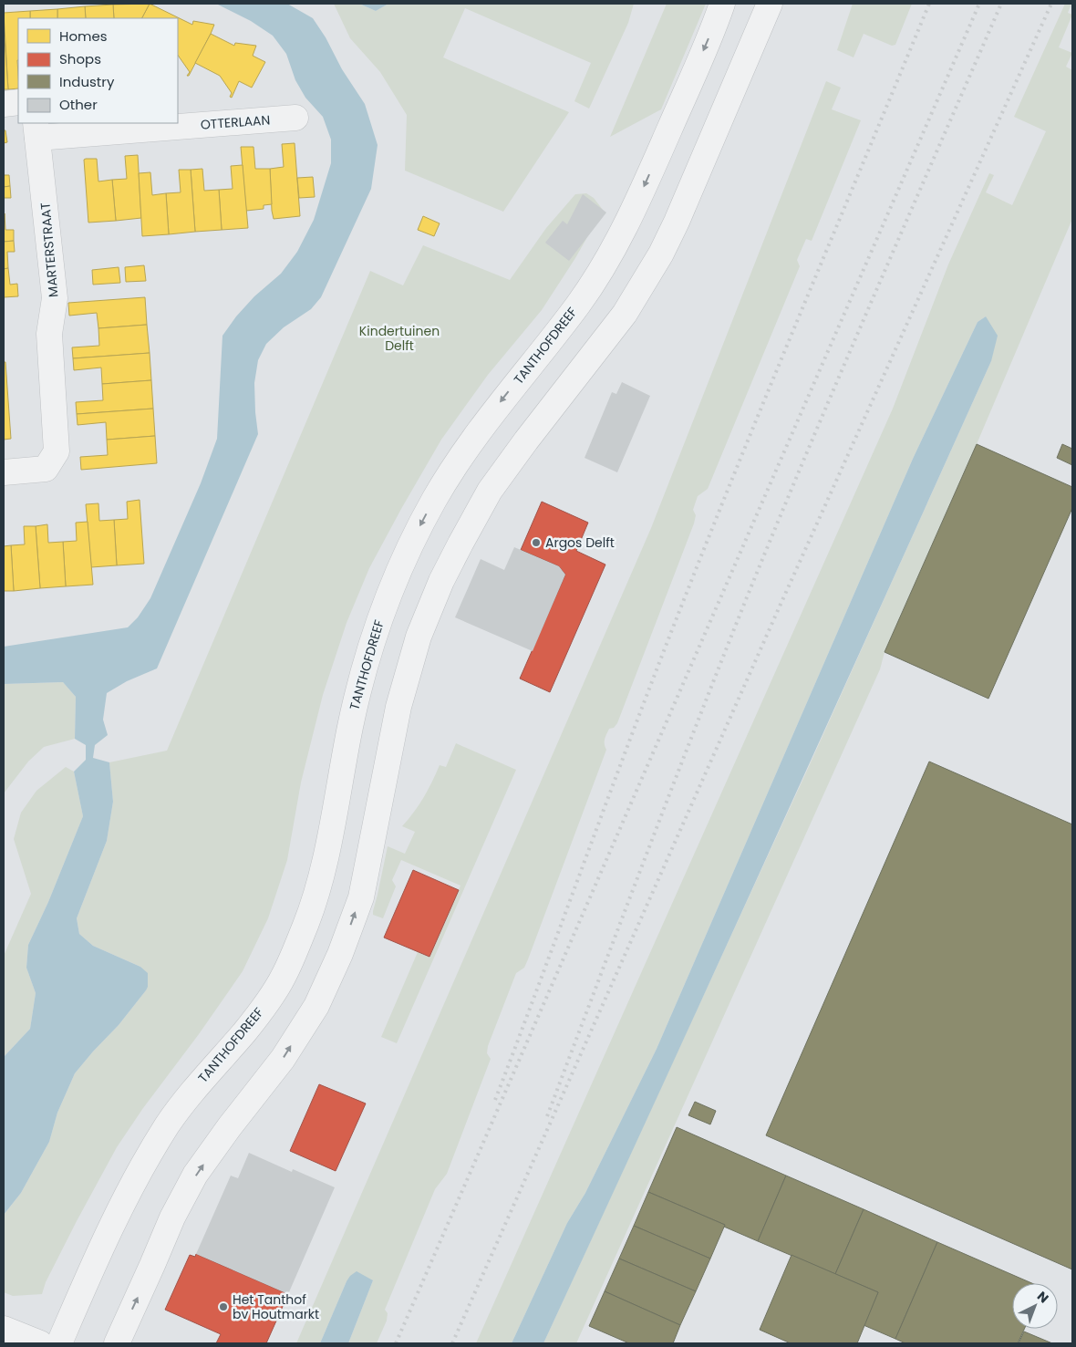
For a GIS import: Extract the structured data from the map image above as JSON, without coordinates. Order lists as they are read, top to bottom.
{
  "streets": {
    "street": ["OTTERLAAN", "MARTERSTRAAT", "TANTHOFDREEF"]
  },
  "crossings": [
    ["OTTERLAAN", "MARTERSTRAAT"]
  ],
  "parks": ["Kindertuinen Delft"],
  "places": ["Argos Delft", "Het Tanthof bv Houtmarkt"],
  "legend": [
    "Homes",
    "Shops",
    "Industry",
    "Other"
  ],
  "north": "top right"
}
